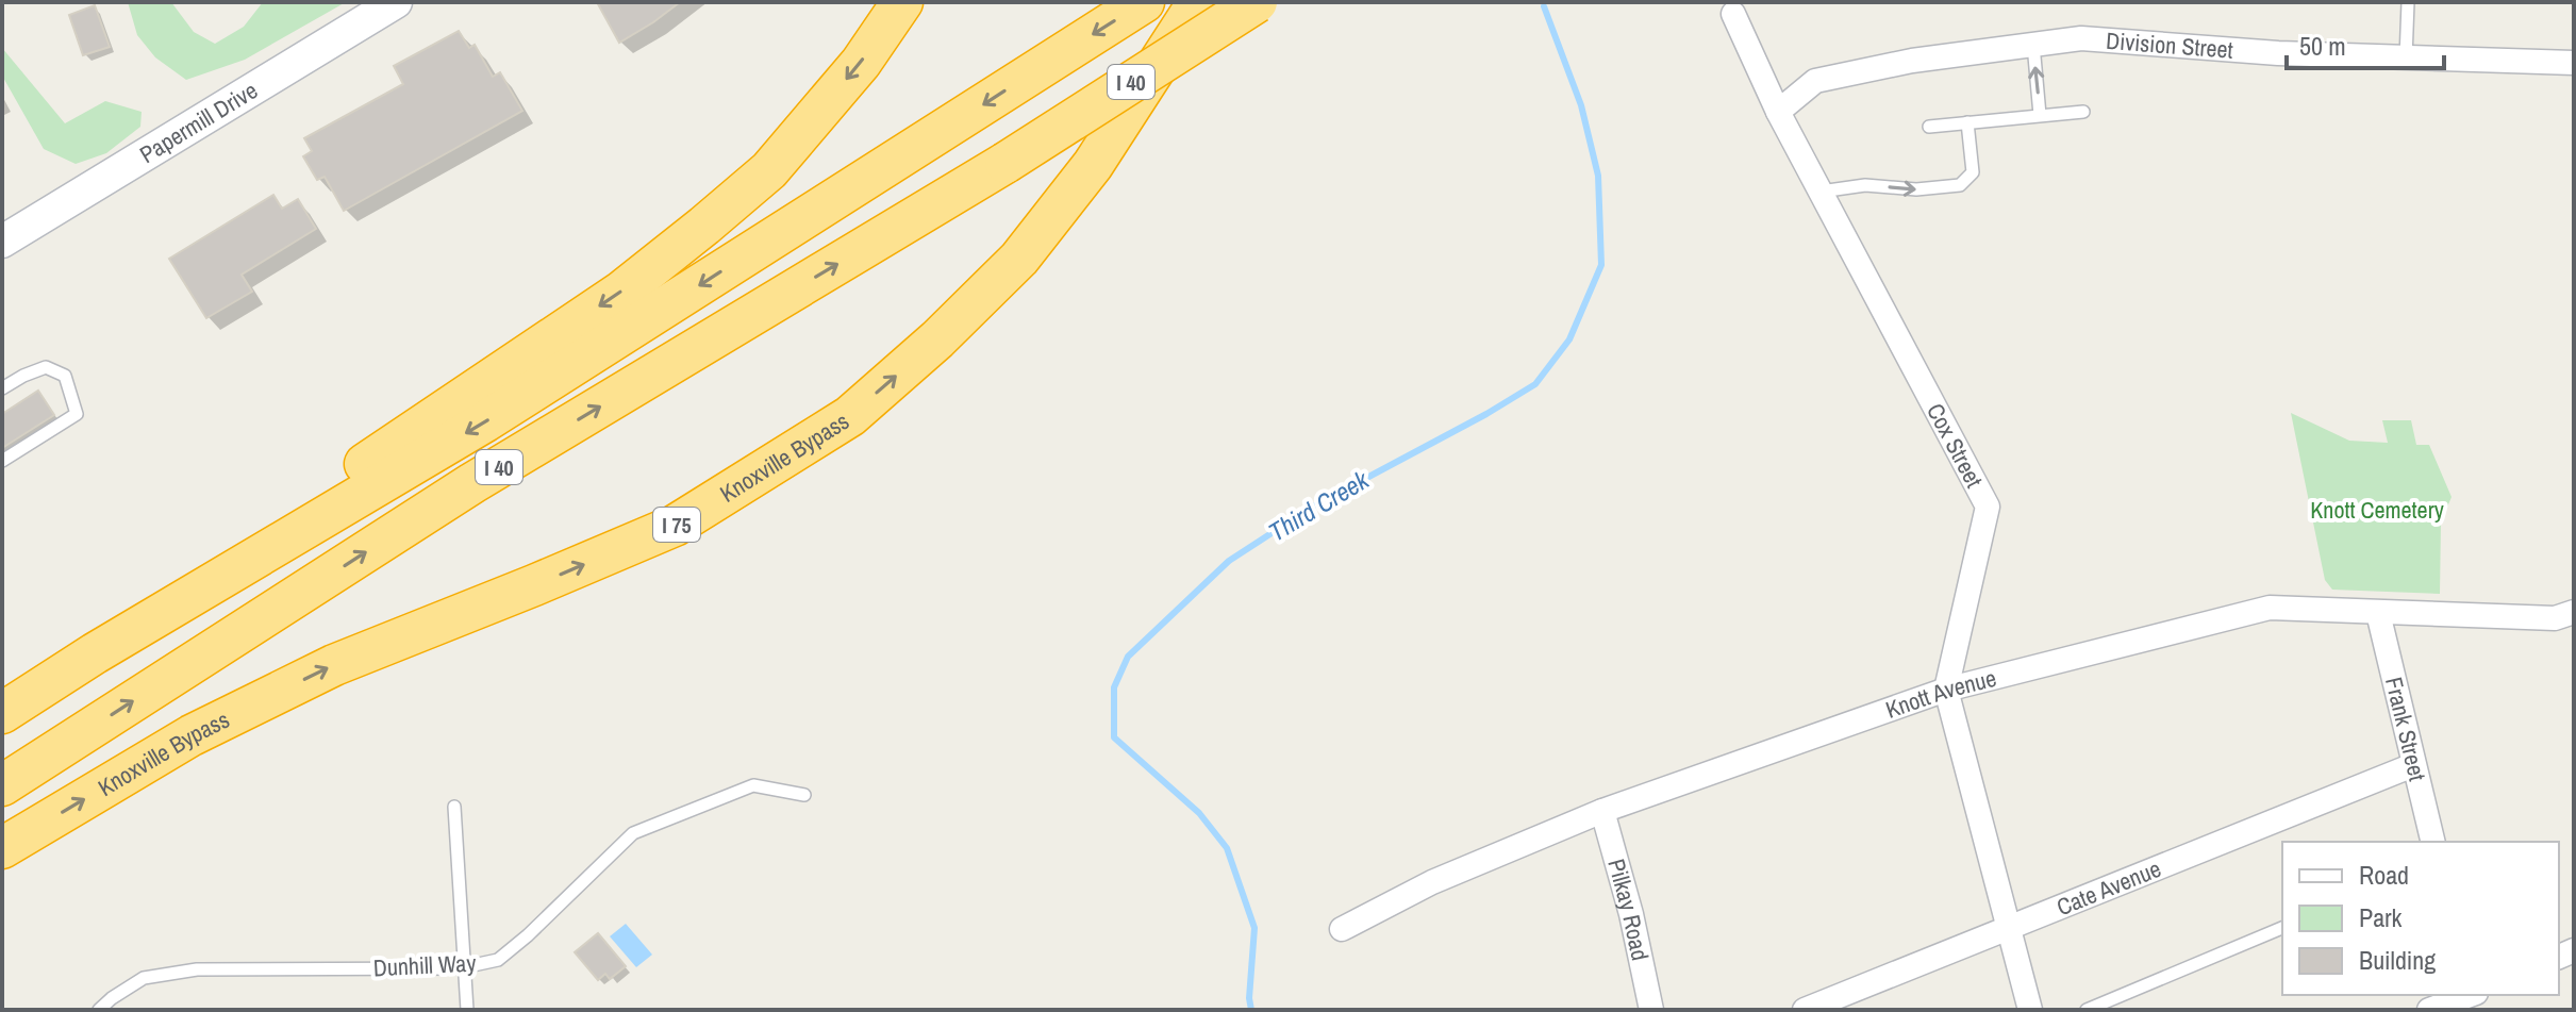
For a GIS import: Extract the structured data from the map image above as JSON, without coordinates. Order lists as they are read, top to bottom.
{
  "streets": {
    "highway": ["I 40", "Knoxville Bypass", "I 75"],
    "main road": ["Papermill Drive"],
    "street": [
      "Division Street",
      "Cox Street",
      "Knott Avenue",
      "Frank Street",
      "Cate Avenue",
      "Pilkay Road"
    ],
    "lane": ["Dunhill Way"]
  },
  "crossings": [
    ["Division Street", "Cox Street"],
    ["Cox Street", "Knott Avenue"],
    ["Cox Street", "Cate Avenue"],
    ["Knott Avenue", "Frank Street"],
    ["Knott Avenue", "Pilkay Road"],
    ["Frank Street", "Cate Avenue"]
  ],
  "water": ["Third Creek"],
  "parks": ["Knott Cemetery"],
  "legend": ["Road", "Park", "Building"],
  "scale_bar": "50 m"
}
